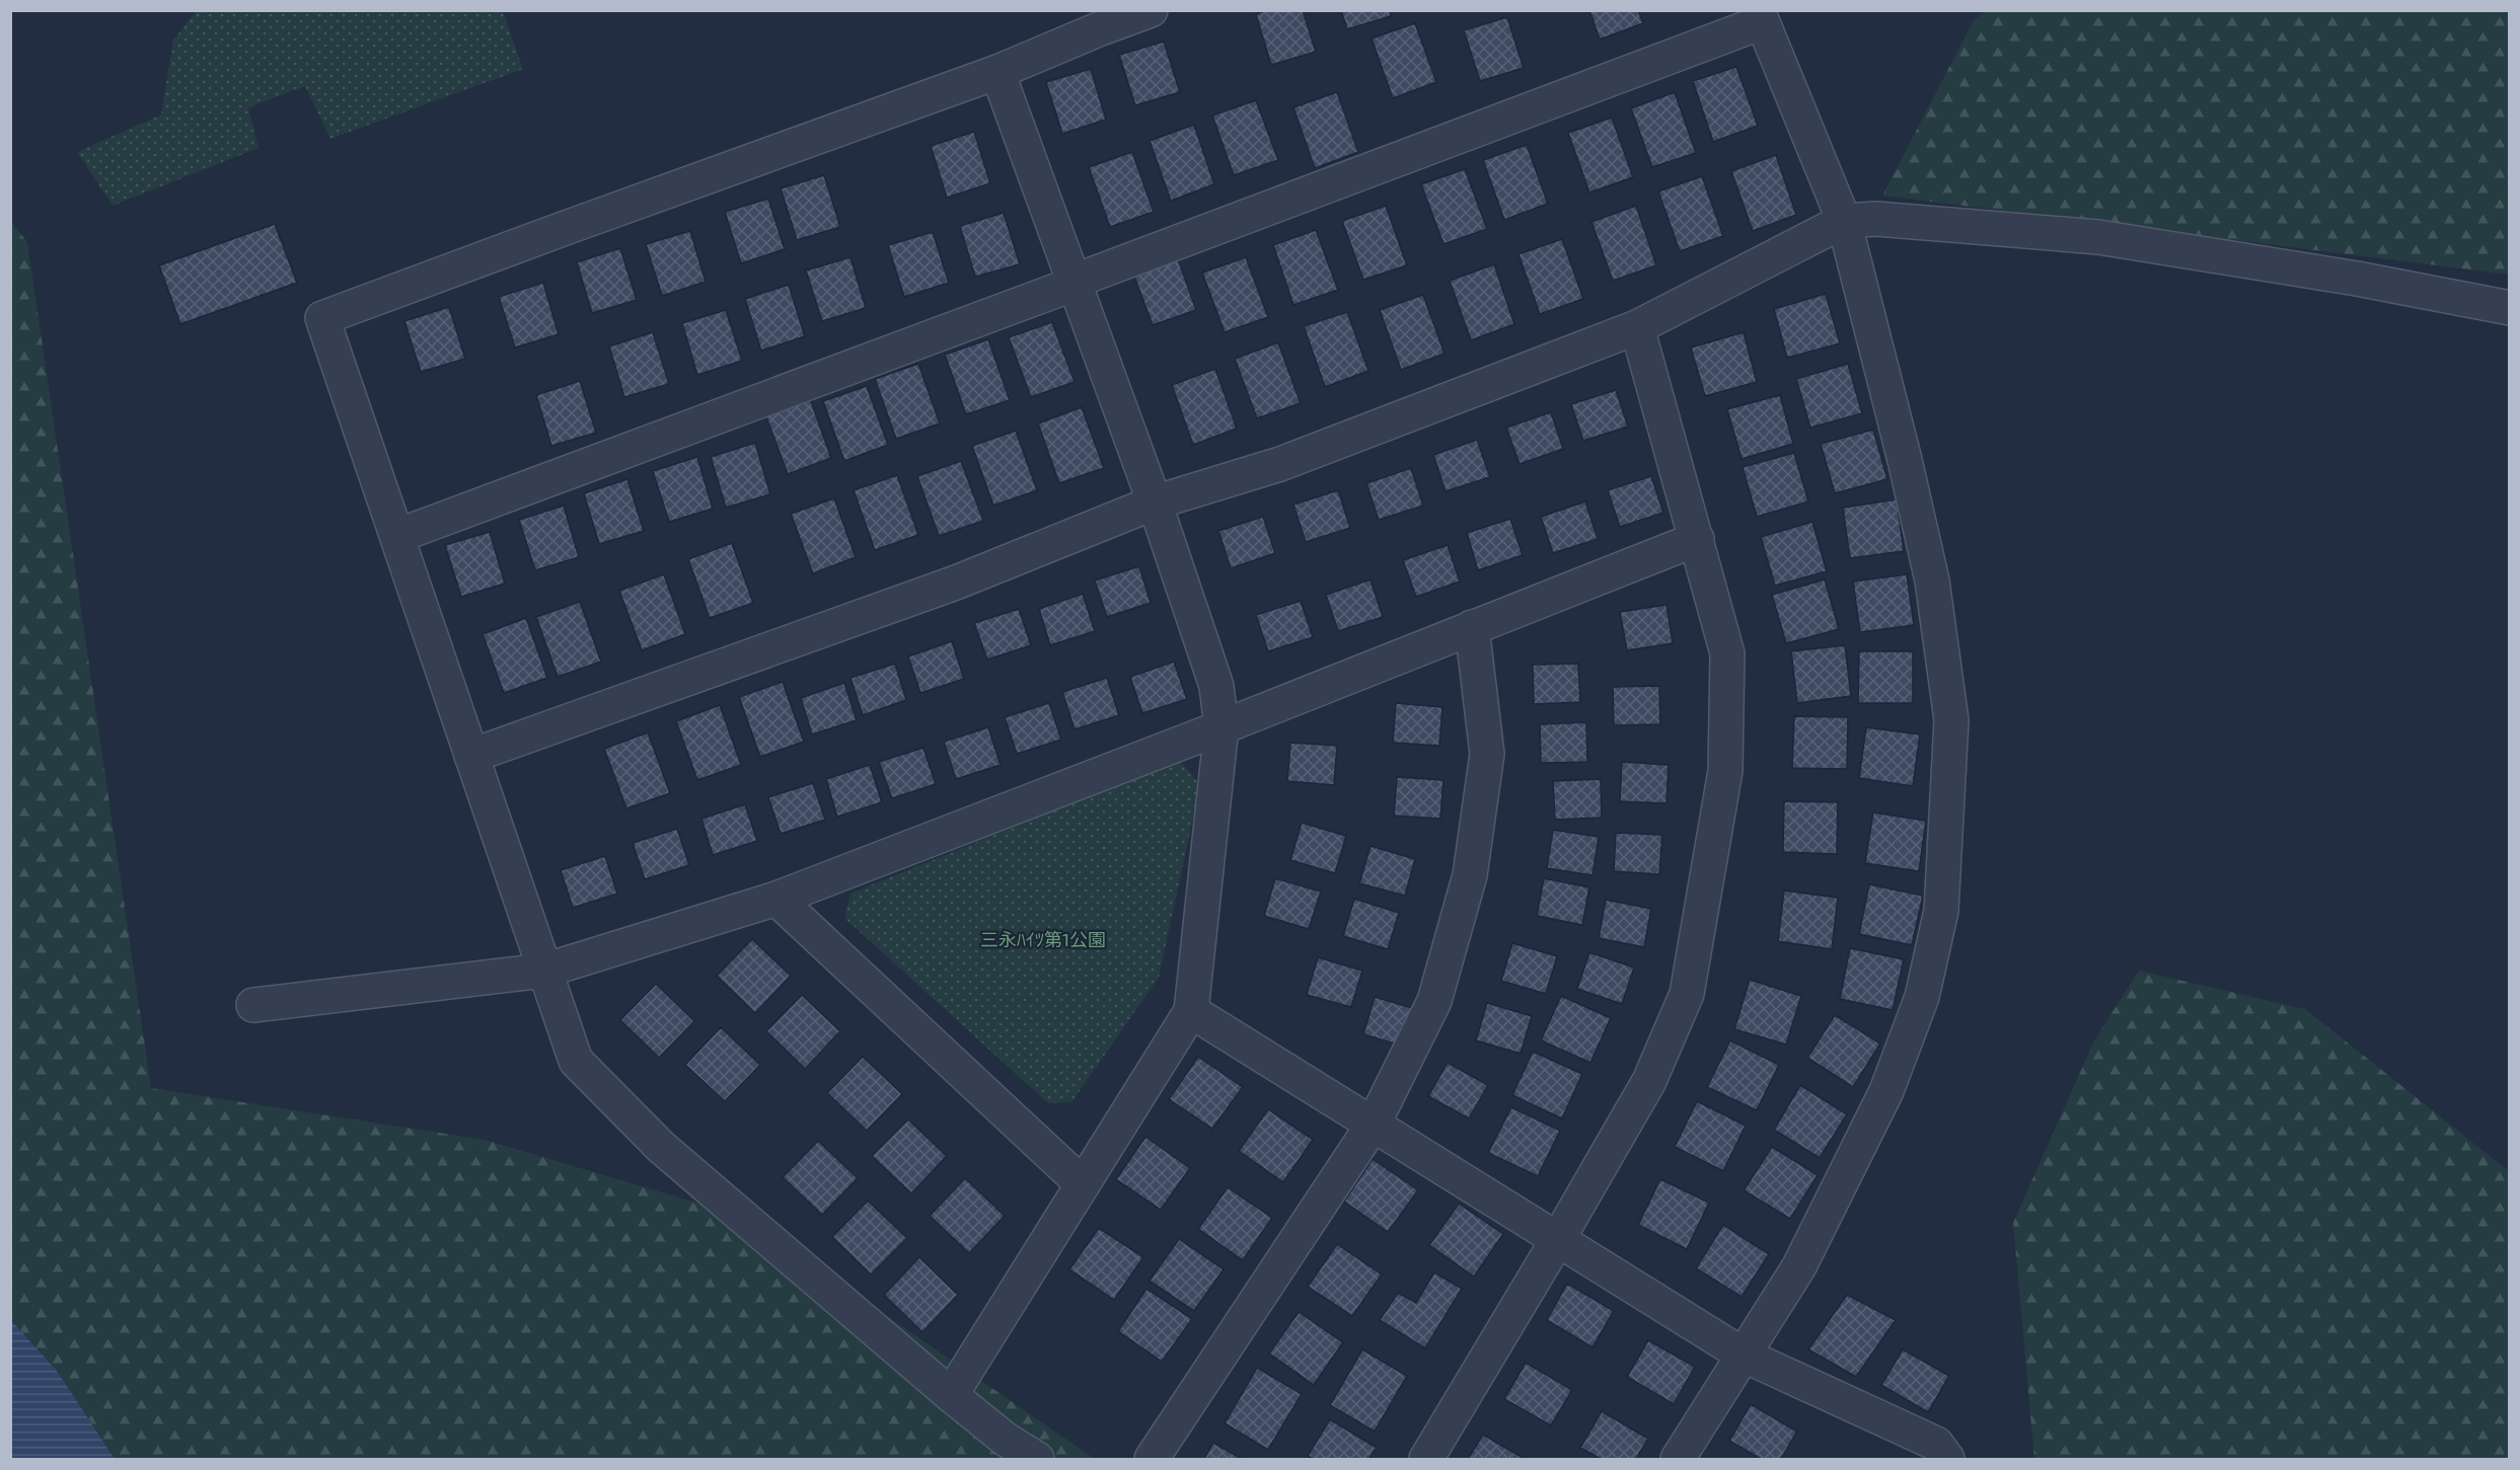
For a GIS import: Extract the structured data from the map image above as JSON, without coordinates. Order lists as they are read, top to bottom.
{
  "parks": ["三永ﾊｲﾂ第1公園"]
}
